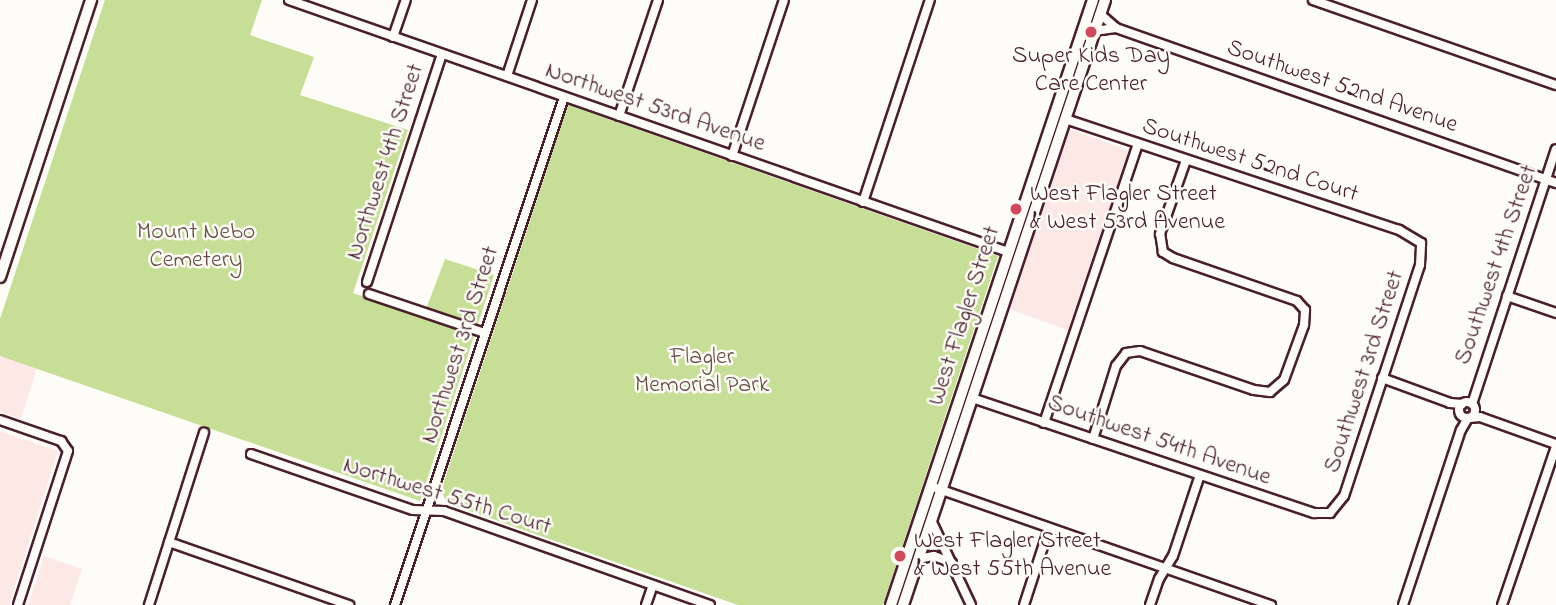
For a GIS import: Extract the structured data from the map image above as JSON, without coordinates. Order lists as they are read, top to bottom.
{
  "streets": {
    "main road": ["West Flagler Street"],
    "street": [
      "Southwest 52nd Avenue",
      "Northwest 53rd Avenue",
      "Southwest 52nd Court",
      "Northwest 4th Street",
      "Southwest 4th Street",
      "Northwest 3rd Street",
      "Southwest 3rd Street",
      "Southwest 54th Avenue",
      "Northwest 55th Court"
    ]
  },
  "crossings": [
    ["Southwest 52nd Avenue", "Southwest 4th Street"],
    ["Southwest 52nd Avenue", "West Flagler Street"],
    ["Northwest 53rd Avenue", "Northwest 4th Street"],
    ["Northwest 53rd Avenue", "West Flagler Street"],
    ["Northwest 53rd Avenue", "Northwest 3rd Street"],
    ["Southwest 52nd Court", "West Flagler Street"],
    ["Southwest 52nd Court", "Southwest 3rd Street"],
    ["West Flagler Street", "Southwest 54th Avenue"],
    ["Northwest 3rd Street", "Northwest 55th Court"],
    ["Southwest 3rd Street", "Southwest 54th Avenue"]
  ],
  "parks": ["Mount Nebo Cemetery", "Flagler Memorial Park"],
  "places": ["Super Kids Day Care Center", "West Flagler Street & West 53rd Avenue", "West Flagler Street & West 55th Avenue"]
}
